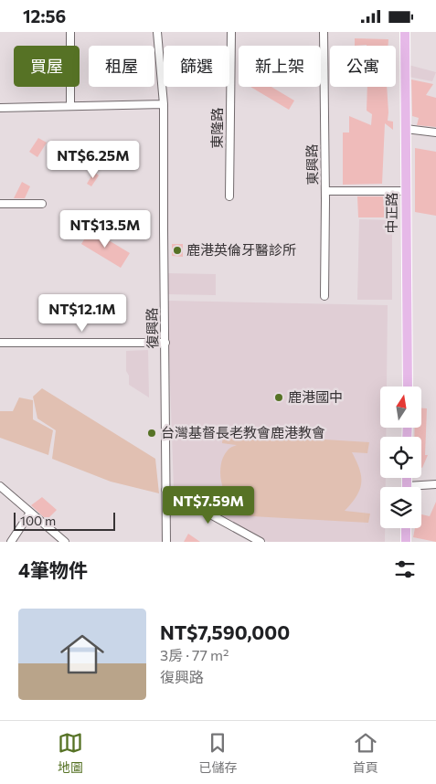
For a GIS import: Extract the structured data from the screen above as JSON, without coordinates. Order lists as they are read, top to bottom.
{
  "streets": {
    "main road": ["中正路"],
    "street": ["東隆路", "東興路", "復興路"]
  },
  "places": ["鹿港英倫牙醫診所", "鹿港國中", "台灣基督長老教會鹿港教會"],
  "scale_bar": "100 m",
  "north": "top",
  "page": {
    "status": "12:56",
    "chip": [
      "買屋",
      "租屋",
      "篩選",
      "新上架",
      "公寓"
    ],
    "price": [
      "NT$6.25M",
      "NT$13.5M",
      "NT$12.1M",
      "NT$7.59M"
    ],
    "scale": "100 m",
    "heading": "4筆物件",
    "list": [
      {
        "name": "NT$7,590,000",
        "note": "3房 · 77 m² · 復興路"
      }
    ],
    "tabs": ["地圖", "已儲存", "首頁"]
  }
}
